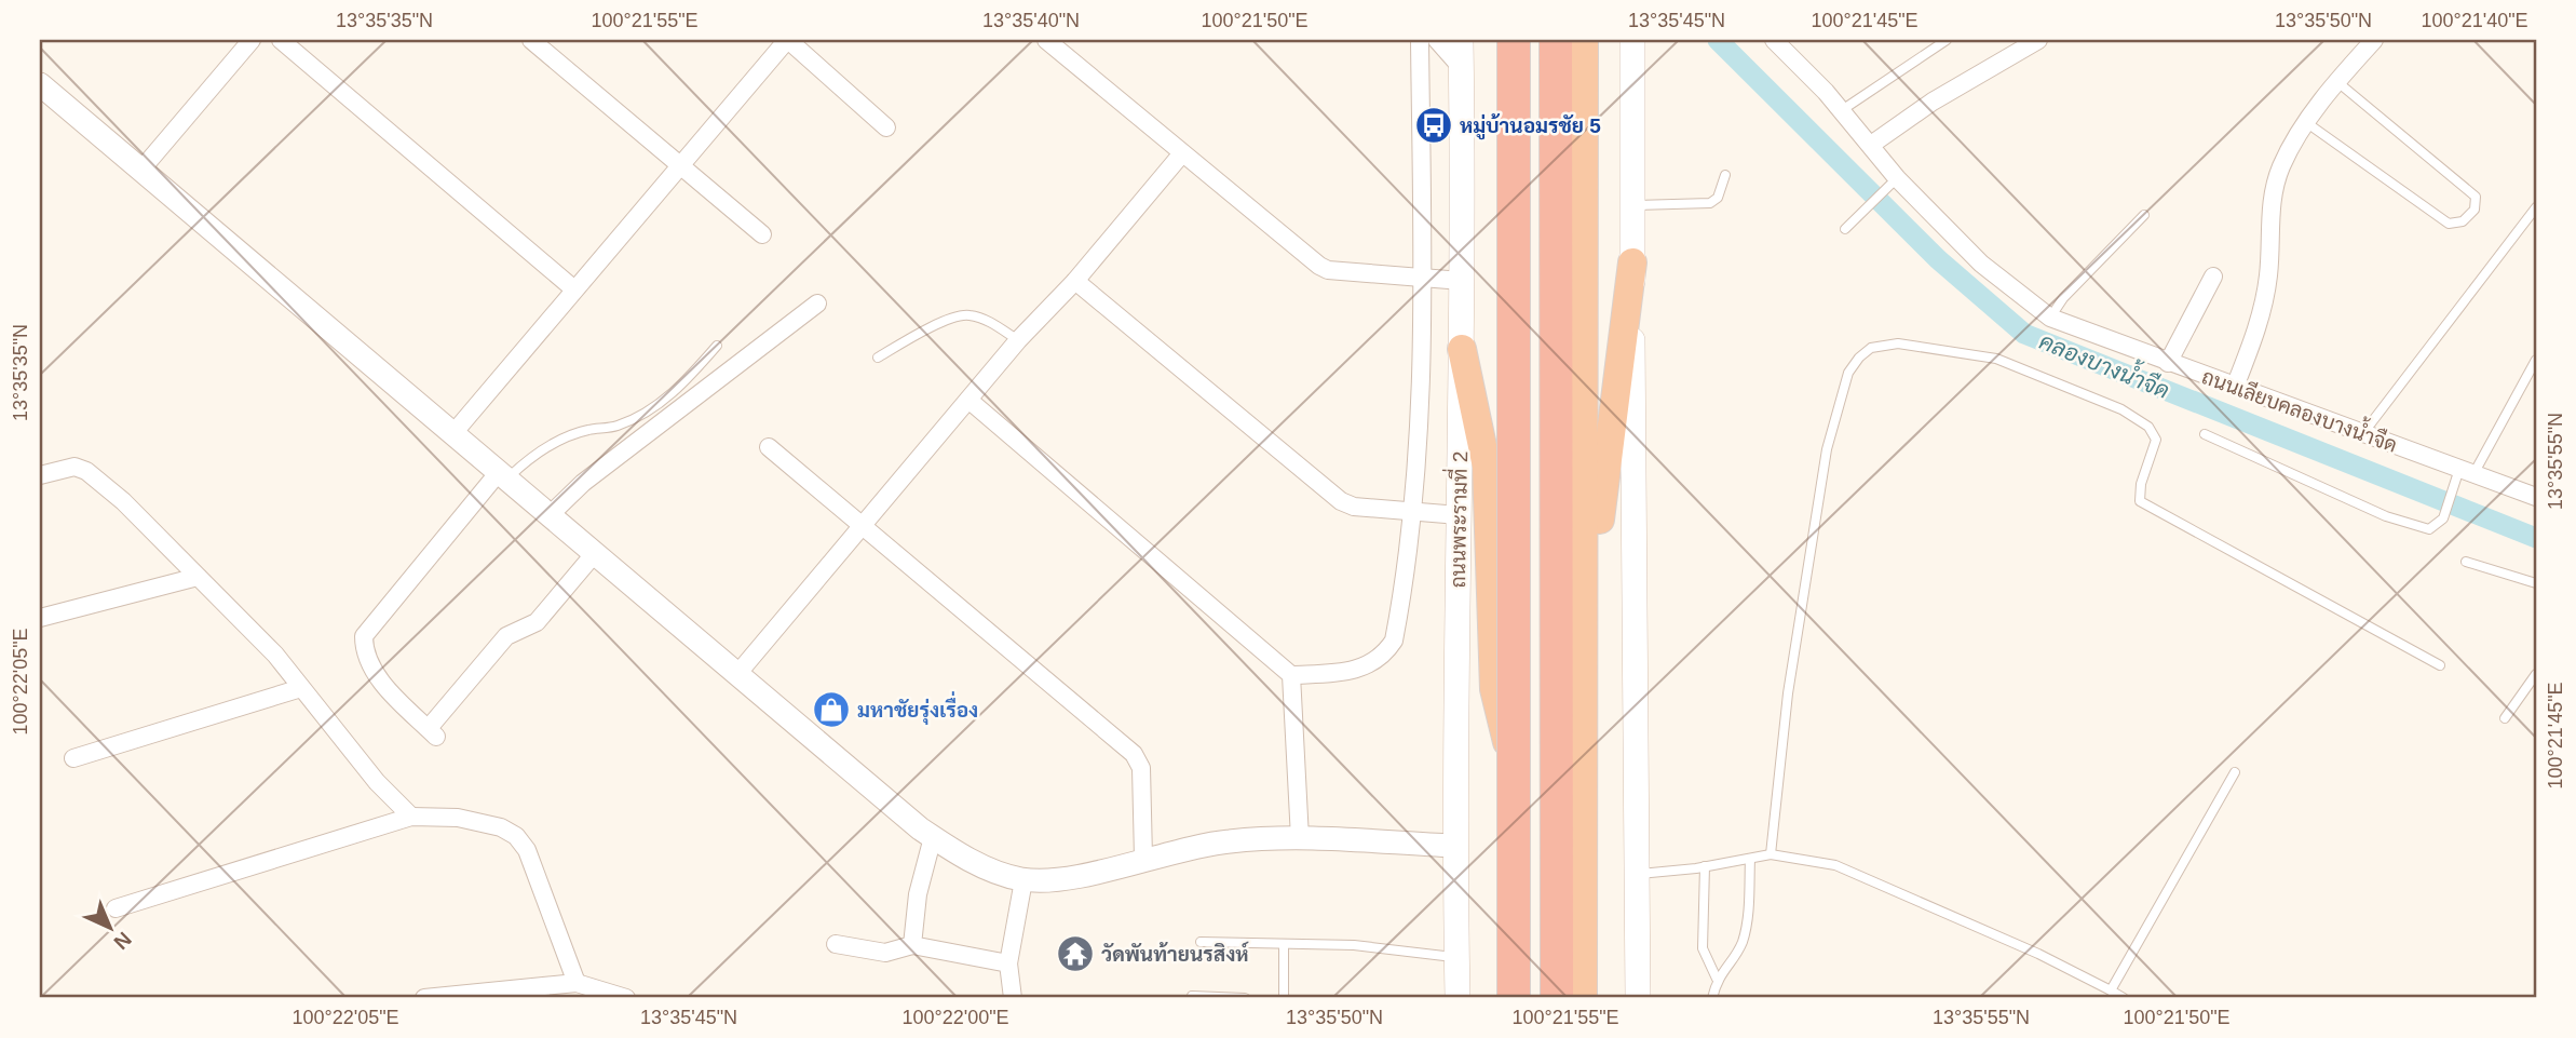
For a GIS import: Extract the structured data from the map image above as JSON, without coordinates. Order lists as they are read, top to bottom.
{
  "streets": {
    "main road": ["ถนนพระรามที่ 2"],
    "street": ["ถนนเลียบคลองบางน้ำจืด"]
  },
  "water": ["คลองบางน้ำจืด"],
  "places": {
    "bus stop": ["หมู่บ้านอมรชัย 5"],
    "shop": ["มหาชัยรุ่งเรื่อง"],
    "temple": ["วัดพันท้ายนรสิงห์"]
  },
  "north": "bottom right",
  "coordinates": [
    "13°35'35\"N",
    "100°21'55\"E",
    "13°35'40\"N",
    "100°21'50\"E",
    "13°35'45\"N",
    "100°21'45\"E",
    "13°35'50\"N",
    "100°21'40\"E",
    "13°35'55\"N",
    "100°22'05\"E",
    "100°22'00\"E"
  ]
}
